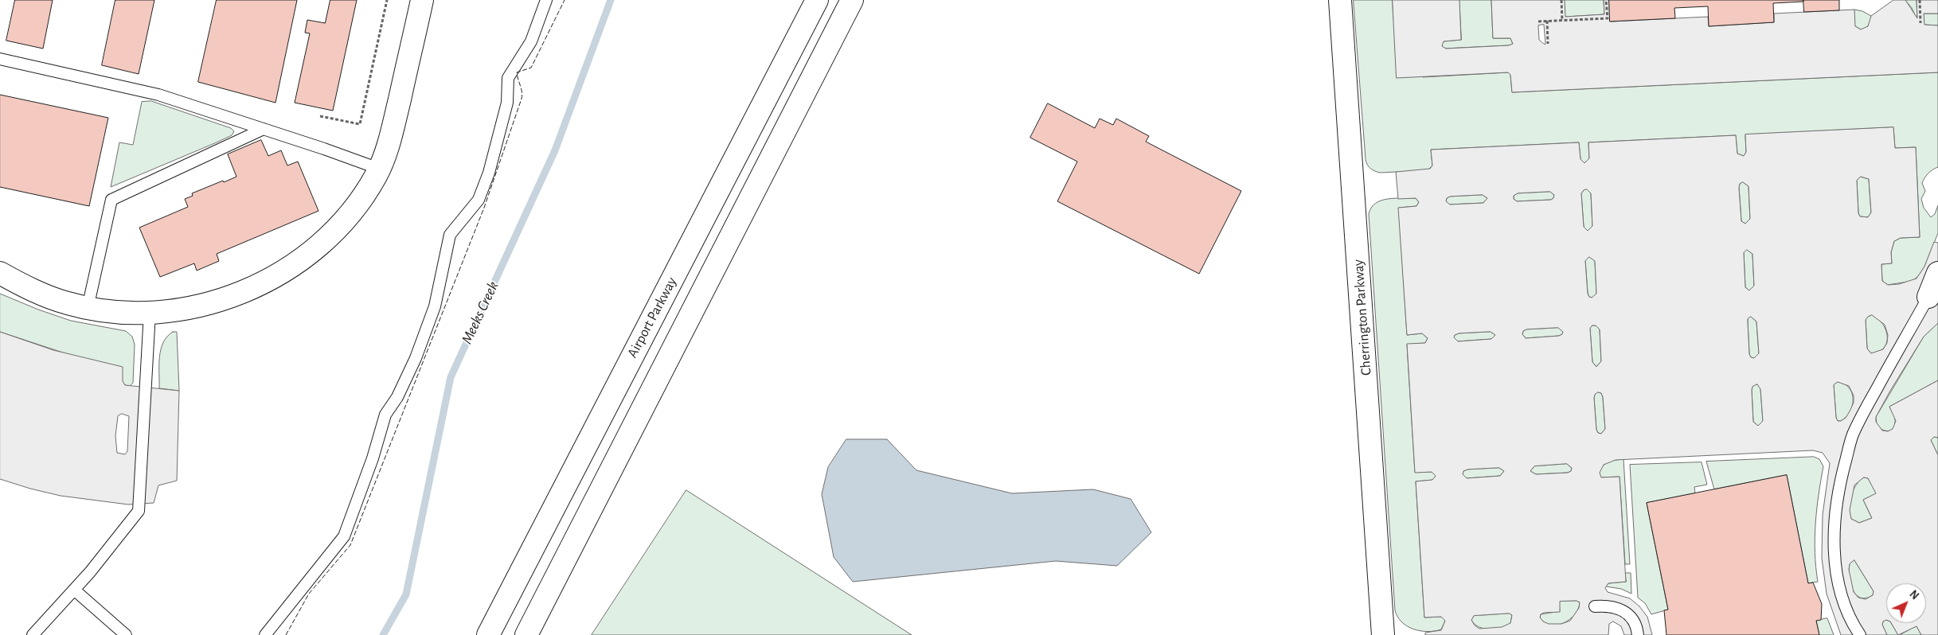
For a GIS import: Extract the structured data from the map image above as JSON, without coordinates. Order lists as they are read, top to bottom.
{
  "streets": {
    "main road": ["Airport Parkway", "Cherrington Parkway"]
  },
  "water": ["Meeks Creek"],
  "north": "top right"
}
